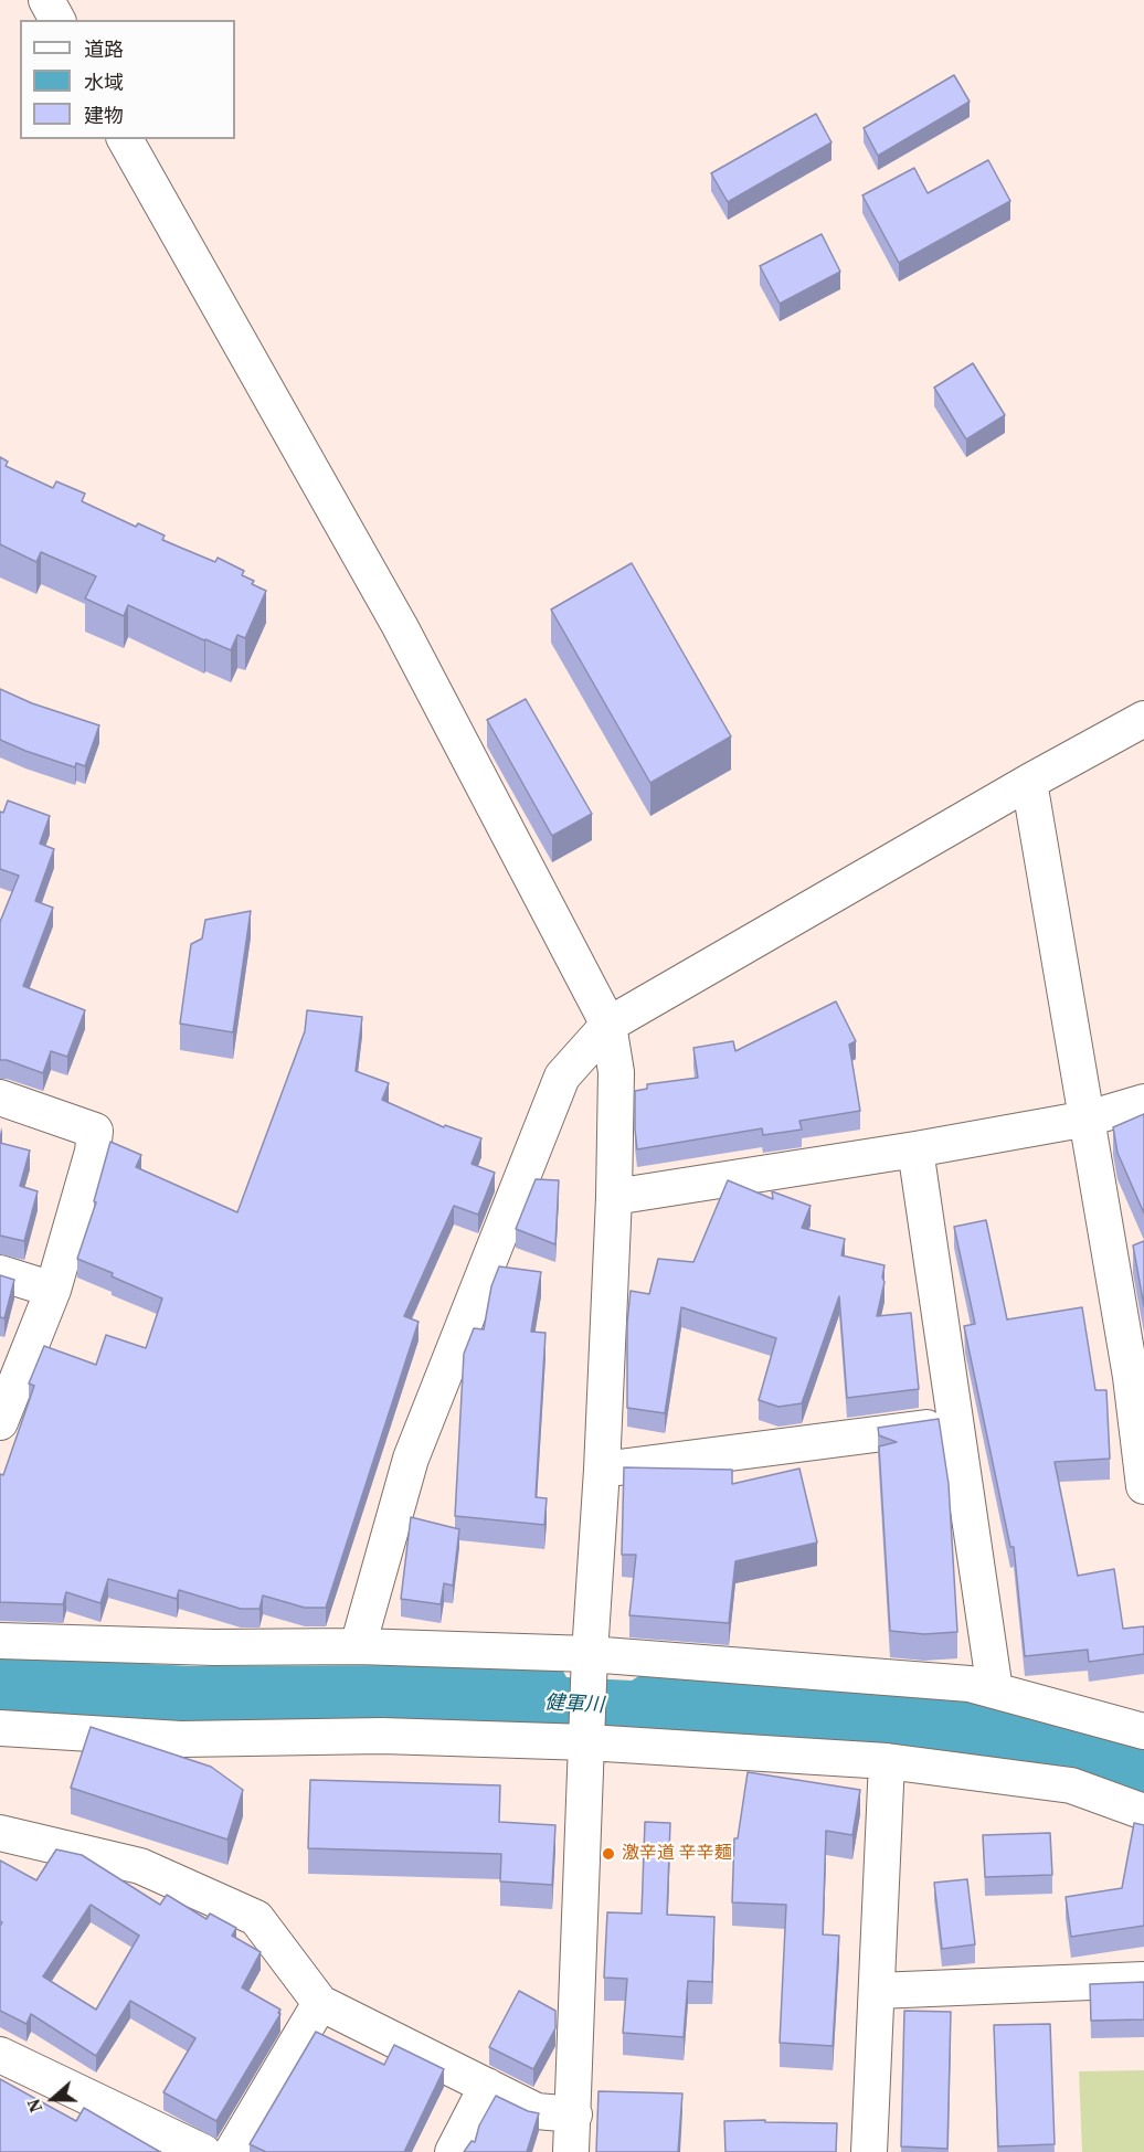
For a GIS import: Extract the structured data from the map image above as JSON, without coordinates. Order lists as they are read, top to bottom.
{
  "water": ["健軍川"],
  "places": ["激辛道 辛辛麺"],
  "legend": ["道路", "水域", "建物"],
  "north": "left"
}
